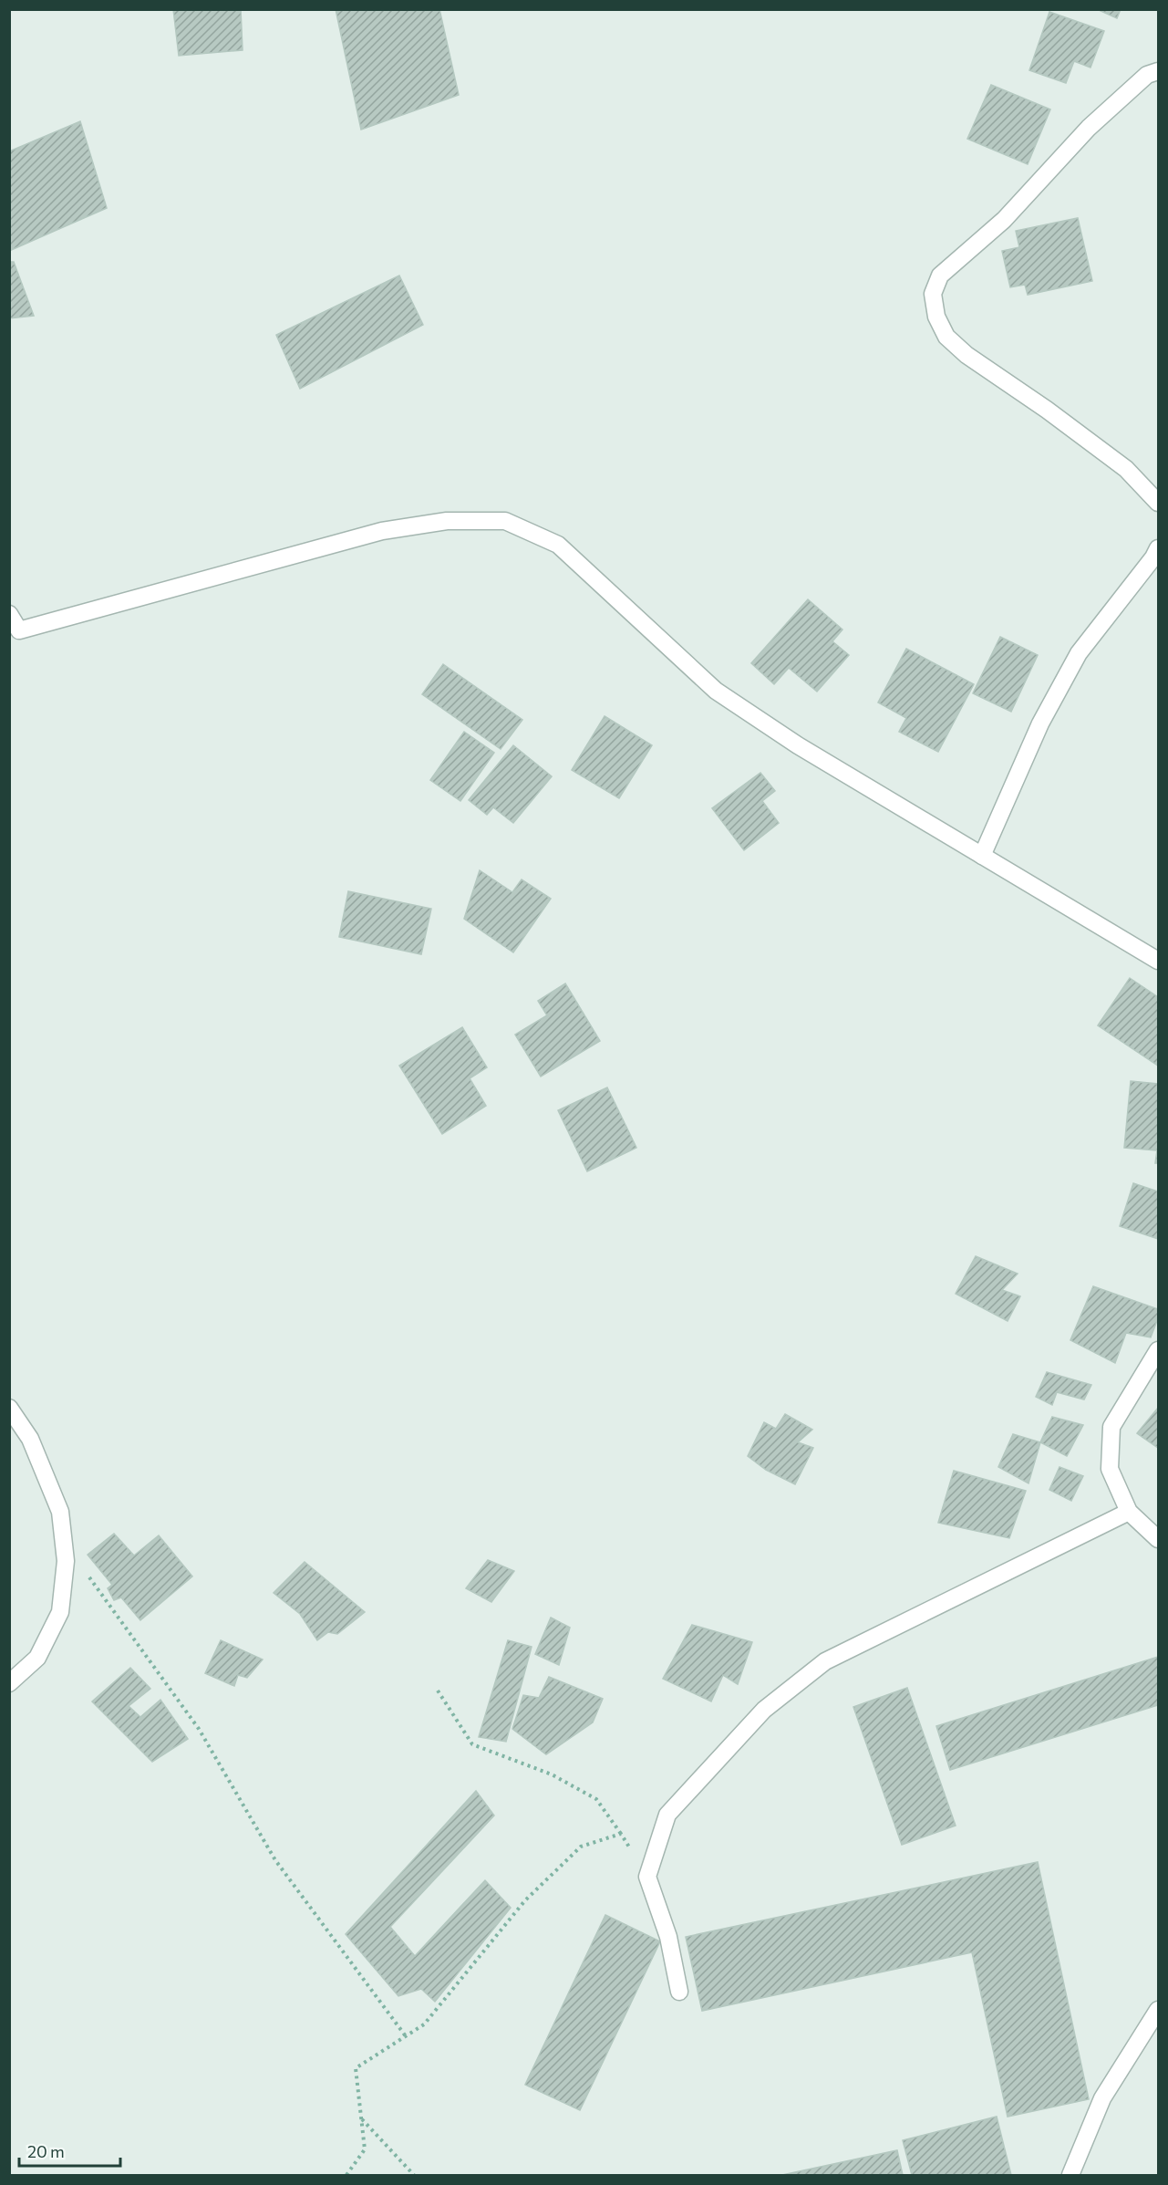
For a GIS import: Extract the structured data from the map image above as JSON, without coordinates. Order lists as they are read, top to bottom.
{
  "scale_bar": "20 m"
}
